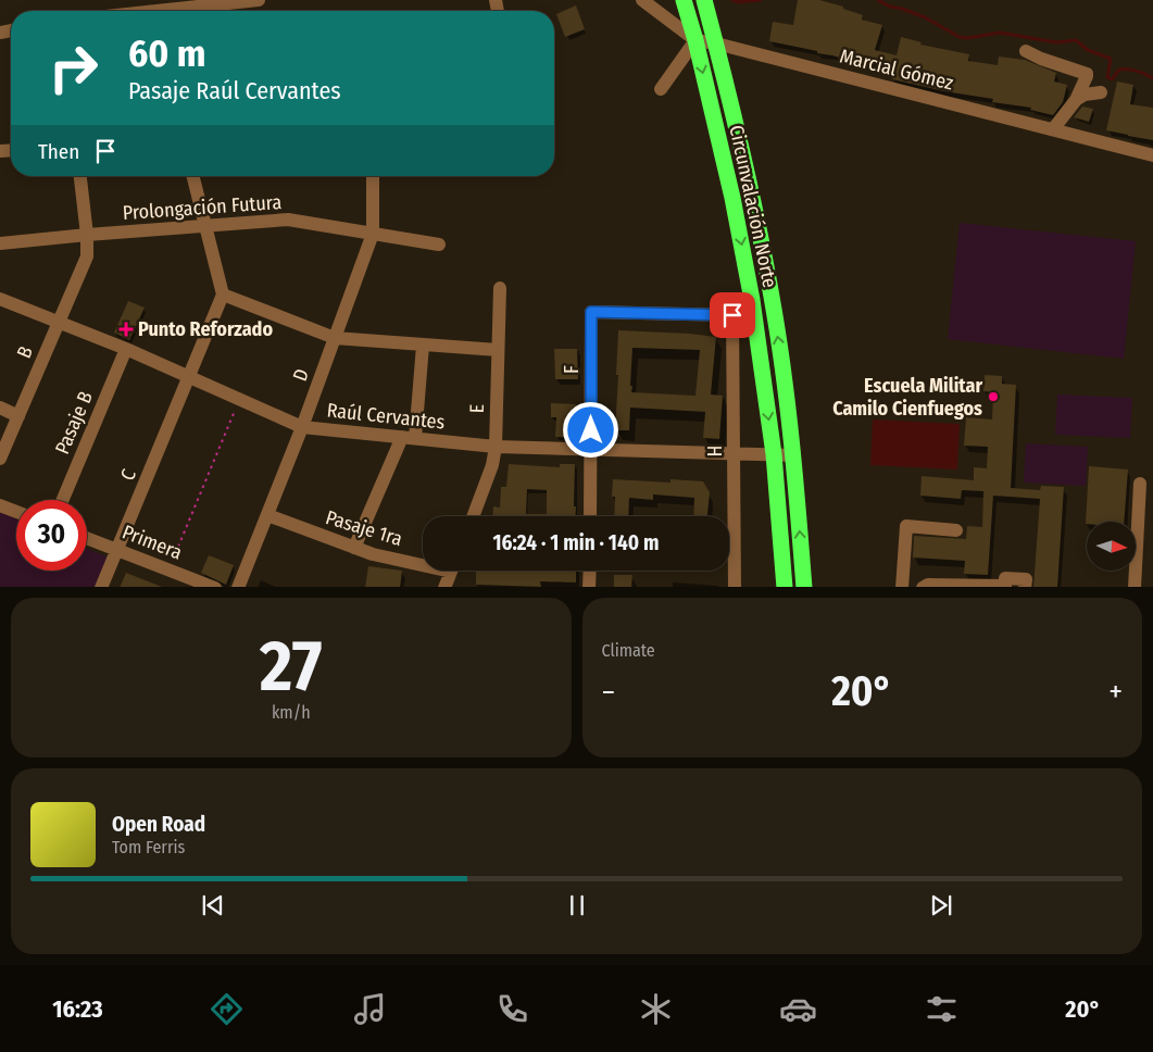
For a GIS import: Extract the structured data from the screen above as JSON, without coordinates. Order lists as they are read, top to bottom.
{
  "streets": {
    "highway": ["Circunvalación Norte"],
    "street": [
      "Marcial Gómez",
      "Prolongación Futura",
      "B",
      "F",
      "D",
      "E",
      "Raúl Cervantes",
      "Pasaje B",
      "H",
      "C",
      "Pasaje 1ra",
      "Primera"
    ]
  },
  "crossings": [
    ["Marcial Gómez", "Circunvalación Norte"],
    ["Circunvalación Norte", "Raúl Cervantes"],
    ["Prolongación Futura", "B"],
    ["Prolongación Futura", "D"],
    ["B", "Raúl Cervantes"],
    ["F", "Raúl Cervantes"],
    ["F", "H"],
    ["D", "Raúl Cervantes"],
    ["D", "Pasaje 1ra"],
    ["E", "Raúl Cervantes"],
    ["Raúl Cervantes", "Pasaje B"],
    ["Raúl Cervantes", "H"],
    ["Raúl Cervantes", "C"],
    ["C", "Primera"]
  ],
  "places": {
    "health": ["Punto Reforzado"],
    "other": ["Escuela Militar Camilo Cienfuegos"]
  },
  "north": "right",
  "page": {
    "turn": ["60 m", "Pasaje Raúl Cervantes"],
    "then": "Then",
    "limit": "30",
    "trip": "16:24 · 1 min · 140 m",
    "tile": [
      ["27", "km/h"],
      "Climate"
    ],
    "heat": ["−", "20°", "+"],
    "song": ["Open Road", "Tom Ferris"],
    "tabs": ["16:23", "20°"]
  }
}
